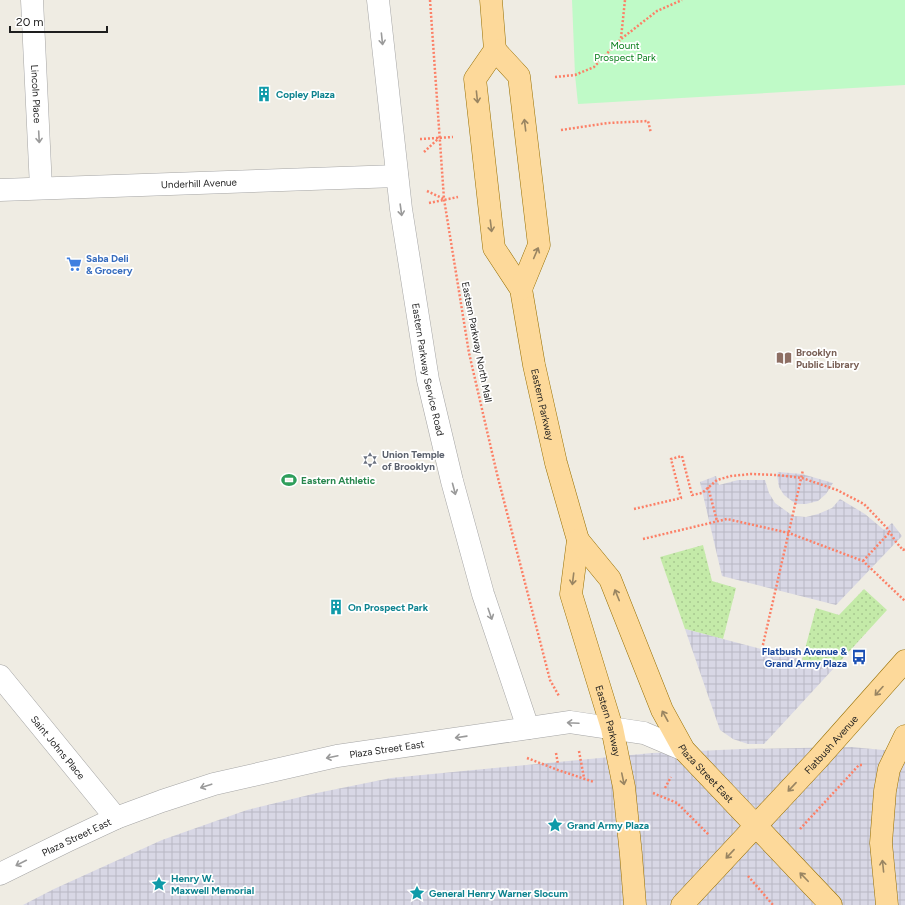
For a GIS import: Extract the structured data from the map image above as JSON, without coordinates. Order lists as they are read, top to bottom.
{
  "streets": {
    "main road": ["Eastern Parkway", "Flatbush Avenue", "Plaza Street East"],
    "street": [
      "Lincoln Place",
      "Underhill Avenue",
      "Eastern Parkway Service Road",
      "Saint Johns Place"
    ],
    "path": ["Eastern Parkway North Mall"]
  },
  "crossings": [
    ["Lincoln Place", "Underhill Avenue"],
    ["Underhill Avenue", "Eastern Parkway Service Road"],
    ["Eastern Parkway Service Road", "Plaza Street East"],
    ["Eastern Parkway", "Plaza Street East"],
    ["Flatbush Avenue", "Plaza Street East"],
    ["Saint Johns Place", "Plaza Street East"]
  ],
  "one_way": [
    "Lincoln Place",
    "Eastern Parkway Service Road",
    "Flatbush Avenue",
    "Plaza Street East"
  ],
  "parks": ["Mount Prospect Park"],
  "places": {
    "building": ["Copley Plaza", "On Prospect Park"],
    "supermarket": ["Saba Deli & Grocery"],
    "library": ["Brooklyn Public Library"],
    "synagogue": ["Union Temple of Brooklyn"],
    "sports": ["Eastern Athletic"],
    "bus stop": ["Flatbush Avenue & Grand Army Plaza"],
    "place": ["Grand Army Plaza", "Henry W. Maxwell Memorial", "General Henry Warner Slocum"]
  },
  "scale_bar": "20 m"
}
